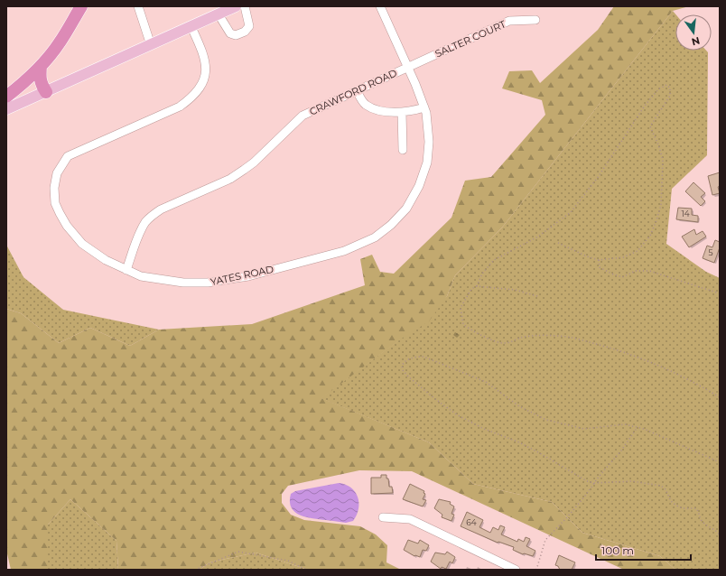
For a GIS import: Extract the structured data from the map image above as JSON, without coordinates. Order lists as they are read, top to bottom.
{
  "streets": {
    "street": ["SALTER COURT", "CRAWFORD ROAD", "YATES ROAD"]
  },
  "crossings": [
    ["SALTER COURT", "CRAWFORD ROAD"],
    ["SALTER COURT", "YATES ROAD"],
    ["CRAWFORD ROAD", "YATES ROAD"]
  ],
  "house_numbers": ["14", "5", "64"],
  "scale_bar": "100 m",
  "north": "bottom"
}
